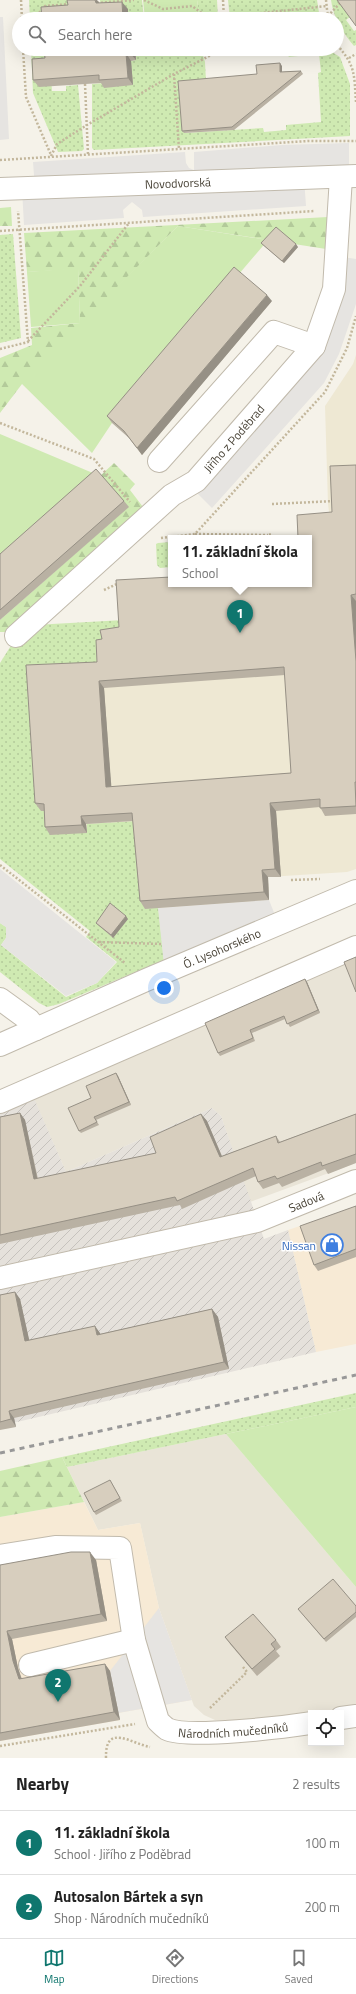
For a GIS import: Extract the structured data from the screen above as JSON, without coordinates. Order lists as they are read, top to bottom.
{
  "streets": {
    "street": [
      "Novodvorská",
      "Jiřího z Poděbrad",
      "Ó. Lysohorského",
      "Sadová",
      "Národních mučedníků"
    ]
  },
  "crossings": [
    ["Novodvorská", "Jiřího z Poděbrad"]
  ],
  "places": {
    "shop": ["Nissan"]
  },
  "page": {
    "search": "Search here",
    "popup": ["11. základní škola", "School"],
    "pins": ["1", "2"],
    "heading": ["Nearby", "2 results"],
    "list": [
      {
        "mark": "1",
        "name": "11. základní škola",
        "note": "School · Jiřího z Poděbrad",
        "value": "100 m"
      },
      {
        "mark": "2",
        "name": "Autosalon Bártek a syn",
        "note": "Shop · Národních mučedníků",
        "value": "200 m"
      }
    ],
    "nav": ["Map", "Directions", "Saved"]
  }
}
